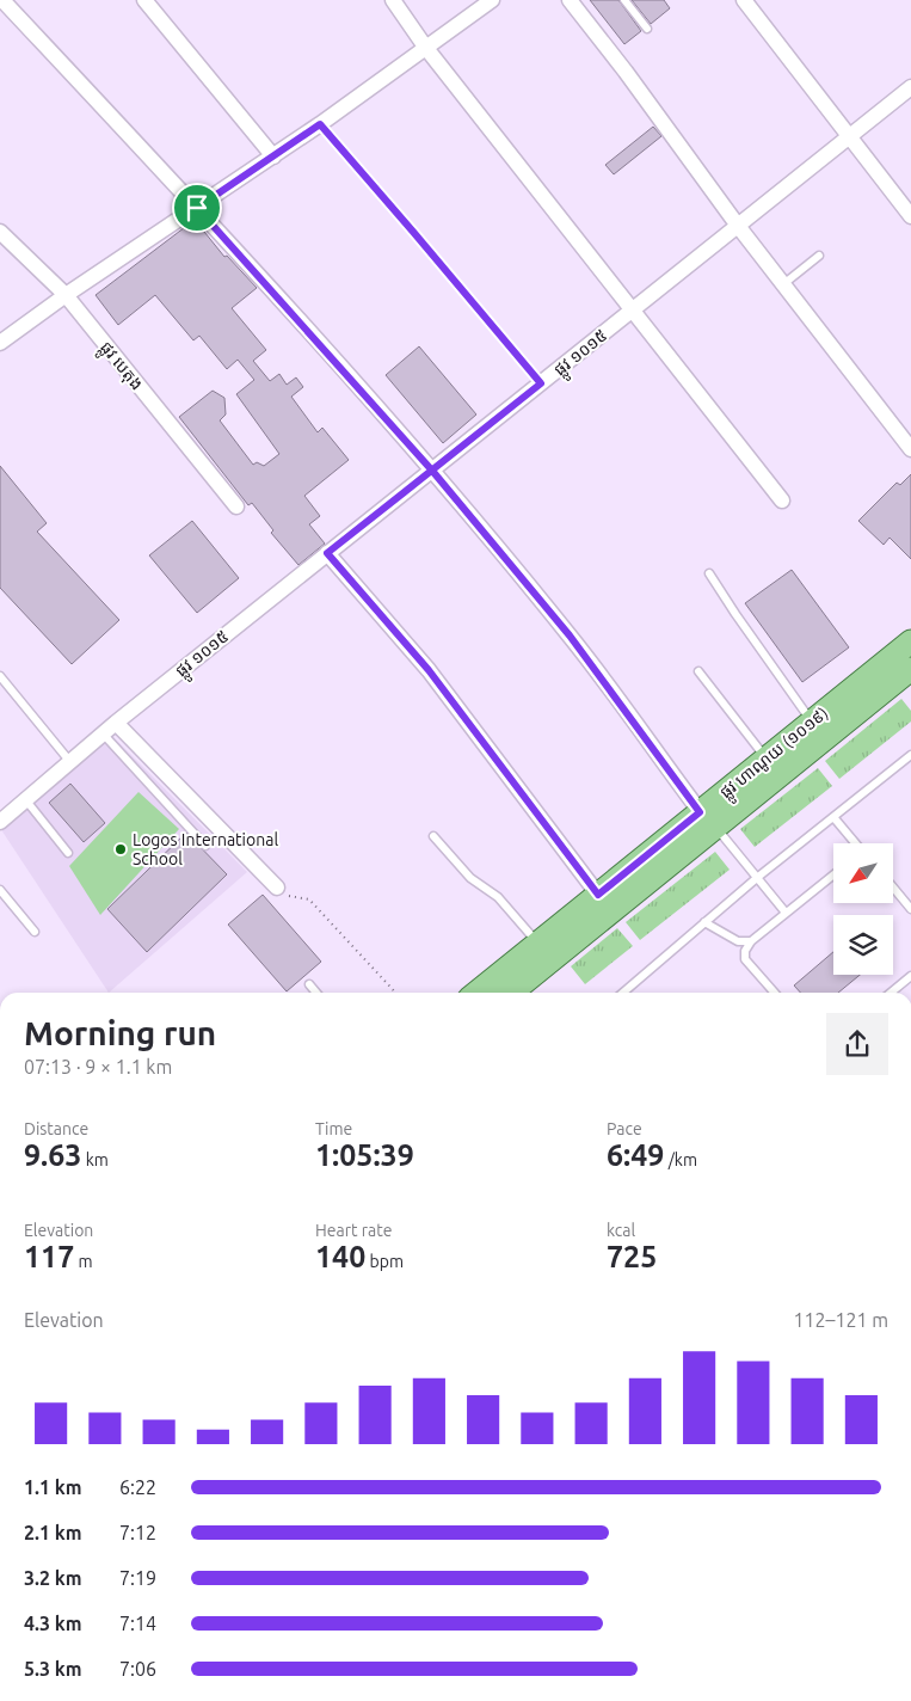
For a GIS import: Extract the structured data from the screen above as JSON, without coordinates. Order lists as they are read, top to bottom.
{
  "streets": {
    "main road": ["ផ្លូវ ហាណូយ (១០១៩)"],
    "street": ["ផ្លូវ ១០១៥", "ផ្លូវ បេតុង"]
  },
  "places": ["Logos International School"],
  "north": "bottom left",
  "page": {
    "heading": ["Morning run", "07:13 · 9 × 1.1 km"],
    "stats": [
      ["Distance", "9.63 km"],
      ["Time", "1:05:39"],
      ["Pace", "6:49 /km"],
      ["Elevation", "117 m"],
      ["Heart rate", "140 bpm"],
      ["kcal", "725"]
    ],
    "chart": ["Elevation", "112–121 m"],
    "list": [
      {
        "name": "1.1 km",
        "note": "6:22"
      },
      {
        "name": "2.1 km",
        "note": "7:12"
      },
      {
        "name": "3.2 km",
        "note": "7:19"
      },
      {
        "name": "4.3 km",
        "note": "7:14"
      },
      {
        "name": "5.3 km",
        "note": "7:06"
      }
    ]
  }
}
